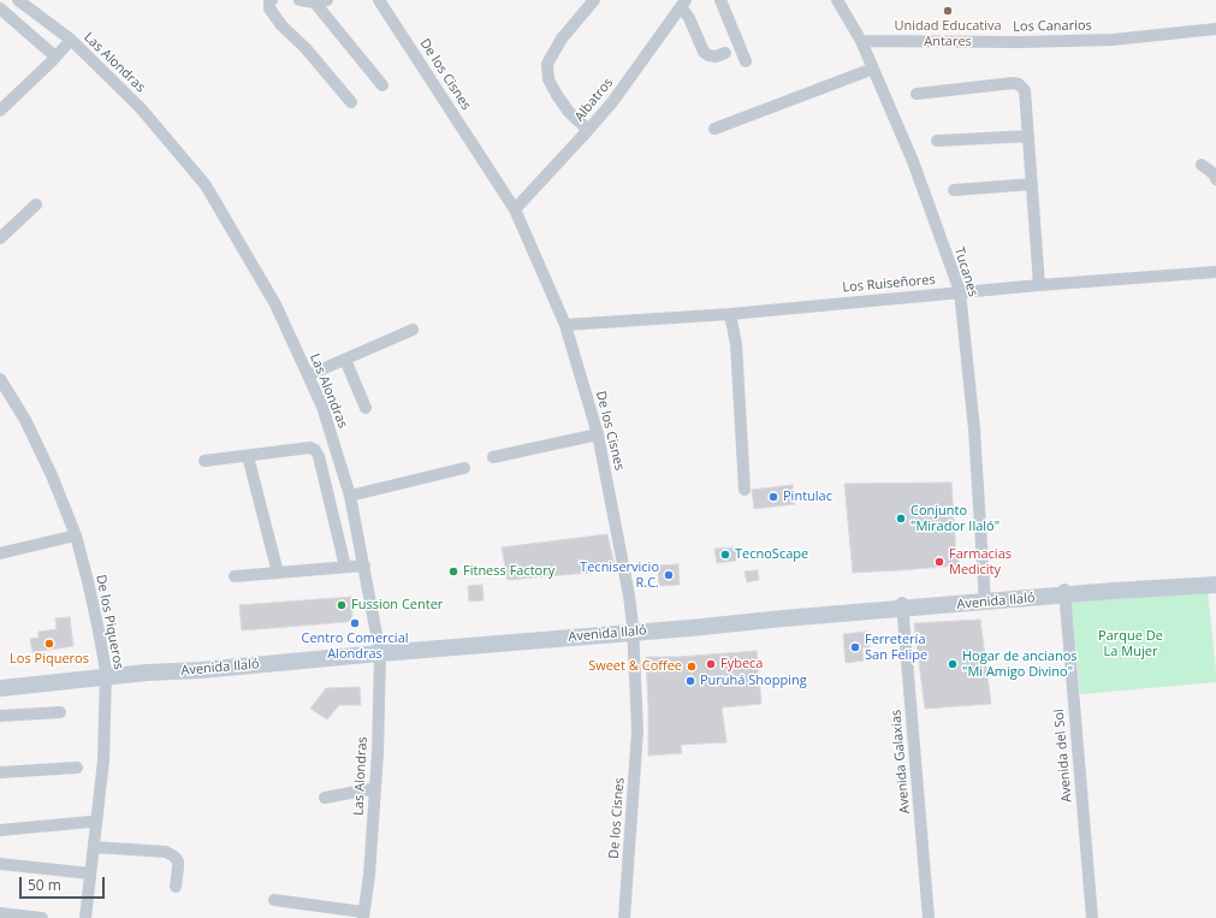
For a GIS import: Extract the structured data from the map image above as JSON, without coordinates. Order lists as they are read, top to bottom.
{
  "streets": {
    "main road": ["Avenida Ilaló"],
    "street": [
      "Los Canarios",
      "Las Alondras",
      "De los Cisnes",
      "Albatros",
      "Tucanes",
      "Los Ruiseñores",
      "De los Piqueros",
      "Avenida del Sol",
      "Avenida Galaxias"
    ]
  },
  "crossings": [
    ["Los Canarios", "Tucanes"],
    ["Las Alondras", "Avenida Ilaló"],
    ["De los Cisnes", "Albatros"],
    ["De los Cisnes", "Los Ruiseñores"],
    ["De los Cisnes", "Avenida Ilaló"],
    ["Tucanes", "Los Ruiseñores"],
    ["Tucanes", "Avenida Ilaló"],
    ["Avenida Ilaló", "De los Piqueros"],
    ["Avenida Ilaló", "Avenida del Sol"],
    ["Avenida Ilaló", "Avenida Galaxias"]
  ],
  "parks": ["Parque De La Mujer"],
  "places": [
    "Unidad Educativa Antares",
    "Pintulac",
    "Conjunto \"Mirador Ilaló\"",
    "TecnoScape",
    "Farmacias Medicity",
    "Fitness Factory",
    "Tecniservicio R.C.",
    "Fussion Center",
    "Centro Comercial Alondras",
    "Los Piqueros",
    "Ferretería San Felipe",
    "Fybeca",
    "Hogar de ancianos \"Mi Amigo Divino\"",
    "Sweet & Coffee",
    "Puruhá Shopping"
  ],
  "scale_bar": "50 m"
}
